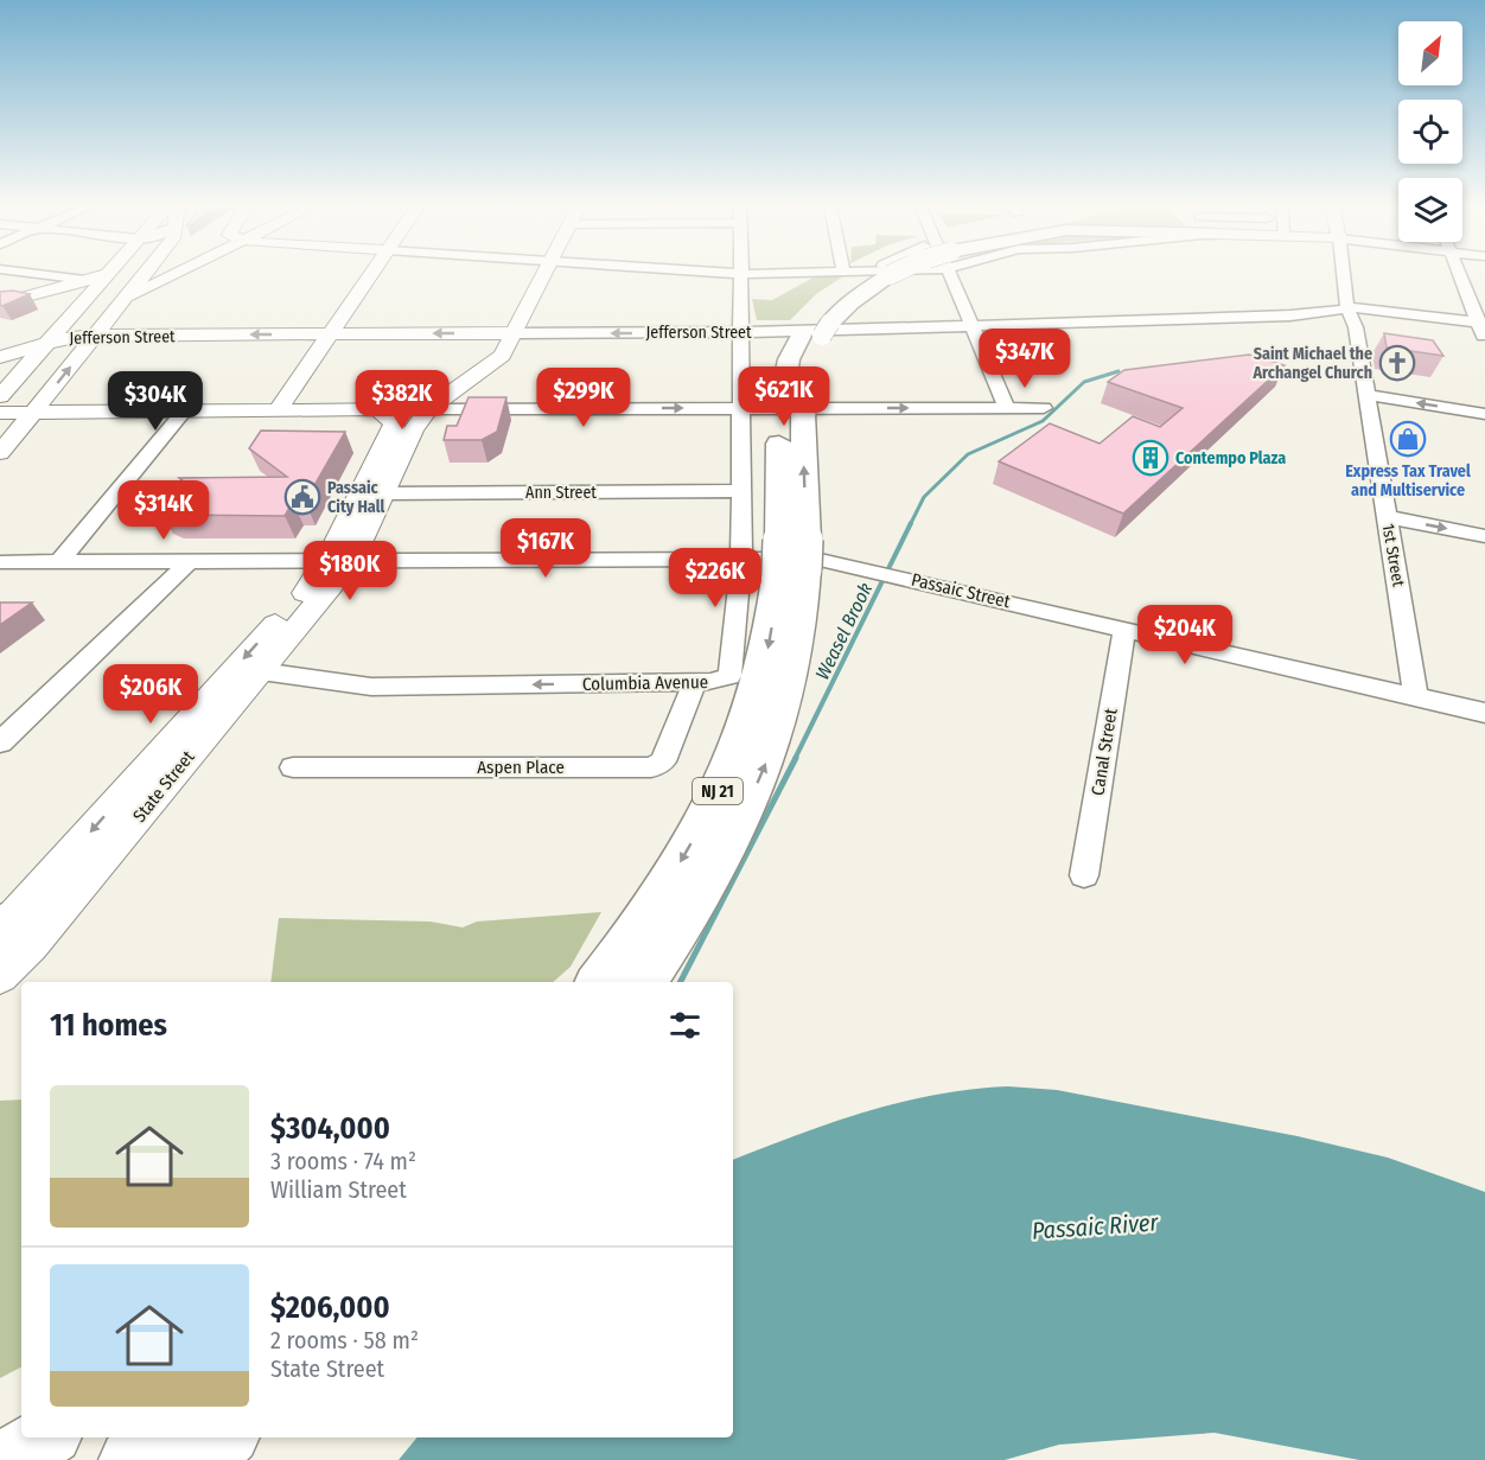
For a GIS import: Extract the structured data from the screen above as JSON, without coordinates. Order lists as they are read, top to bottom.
{
  "streets": {
    "highway": ["NJ 21"],
    "main road": ["Jefferson Street", "State Street"],
    "street": [
      "Ann Street",
      "1st Street",
      "Passaic Street",
      "Columbia Avenue",
      "Canal Street",
      "Aspen Place"
    ]
  },
  "crossings": [
    ["Jefferson Street", "1st Street"],
    ["Jefferson Street", "Columbia Avenue"],
    ["Ann Street", "Columbia Avenue"],
    ["Ann Street", "State Street"],
    ["1st Street", "Passaic Street"],
    ["Passaic Street", "Columbia Avenue"],
    ["Passaic Street", "Canal Street"],
    ["Passaic Street", "State Street"],
    ["Columbia Avenue", "Aspen Place"],
    ["Columbia Avenue", "State Street"]
  ],
  "one_way": ["Columbia Avenue"],
  "water": ["Weasel Brook", "Passaic River"],
  "places": {
    "church": ["Saint Michael the Archangel Church"],
    "shop": ["Express Tax Travel and Multiservice"],
    "building": ["Contempo Plaza"],
    "public building": ["Passaic City Hall"]
  },
  "north": "top right",
  "page": {
    "price": [
      "$347K",
      "$621K",
      "$299K",
      "$382K",
      "$304K",
      "$314K",
      "$167K",
      "$180K",
      "$226K",
      "$204K",
      "$206K"
    ],
    "heading": "11 homes",
    "list": [
      {
        "name": "$304,000",
        "note": "3 rooms · 74 m² · William Street"
      },
      {
        "name": "$206,000",
        "note": "2 rooms · 58 m² · State Street"
      }
    ]
  }
}
